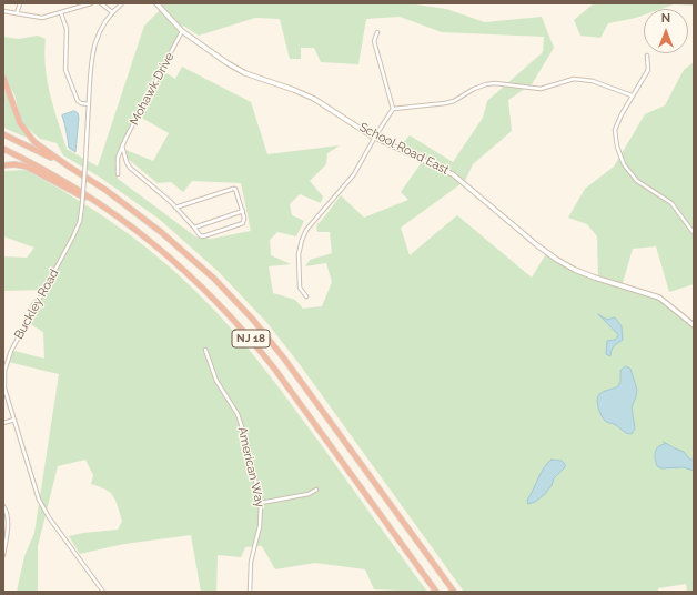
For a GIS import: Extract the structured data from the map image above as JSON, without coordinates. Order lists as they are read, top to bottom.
{
  "streets": {
    "highway": ["NJ 18"],
    "street": [
      "Mohawk Drive",
      "School Road East",
      "Buckley Road",
      "American Way"
    ]
  },
  "crossings": [
    ["Mohawk Drive", "School Road East"]
  ],
  "north": "top"
}
